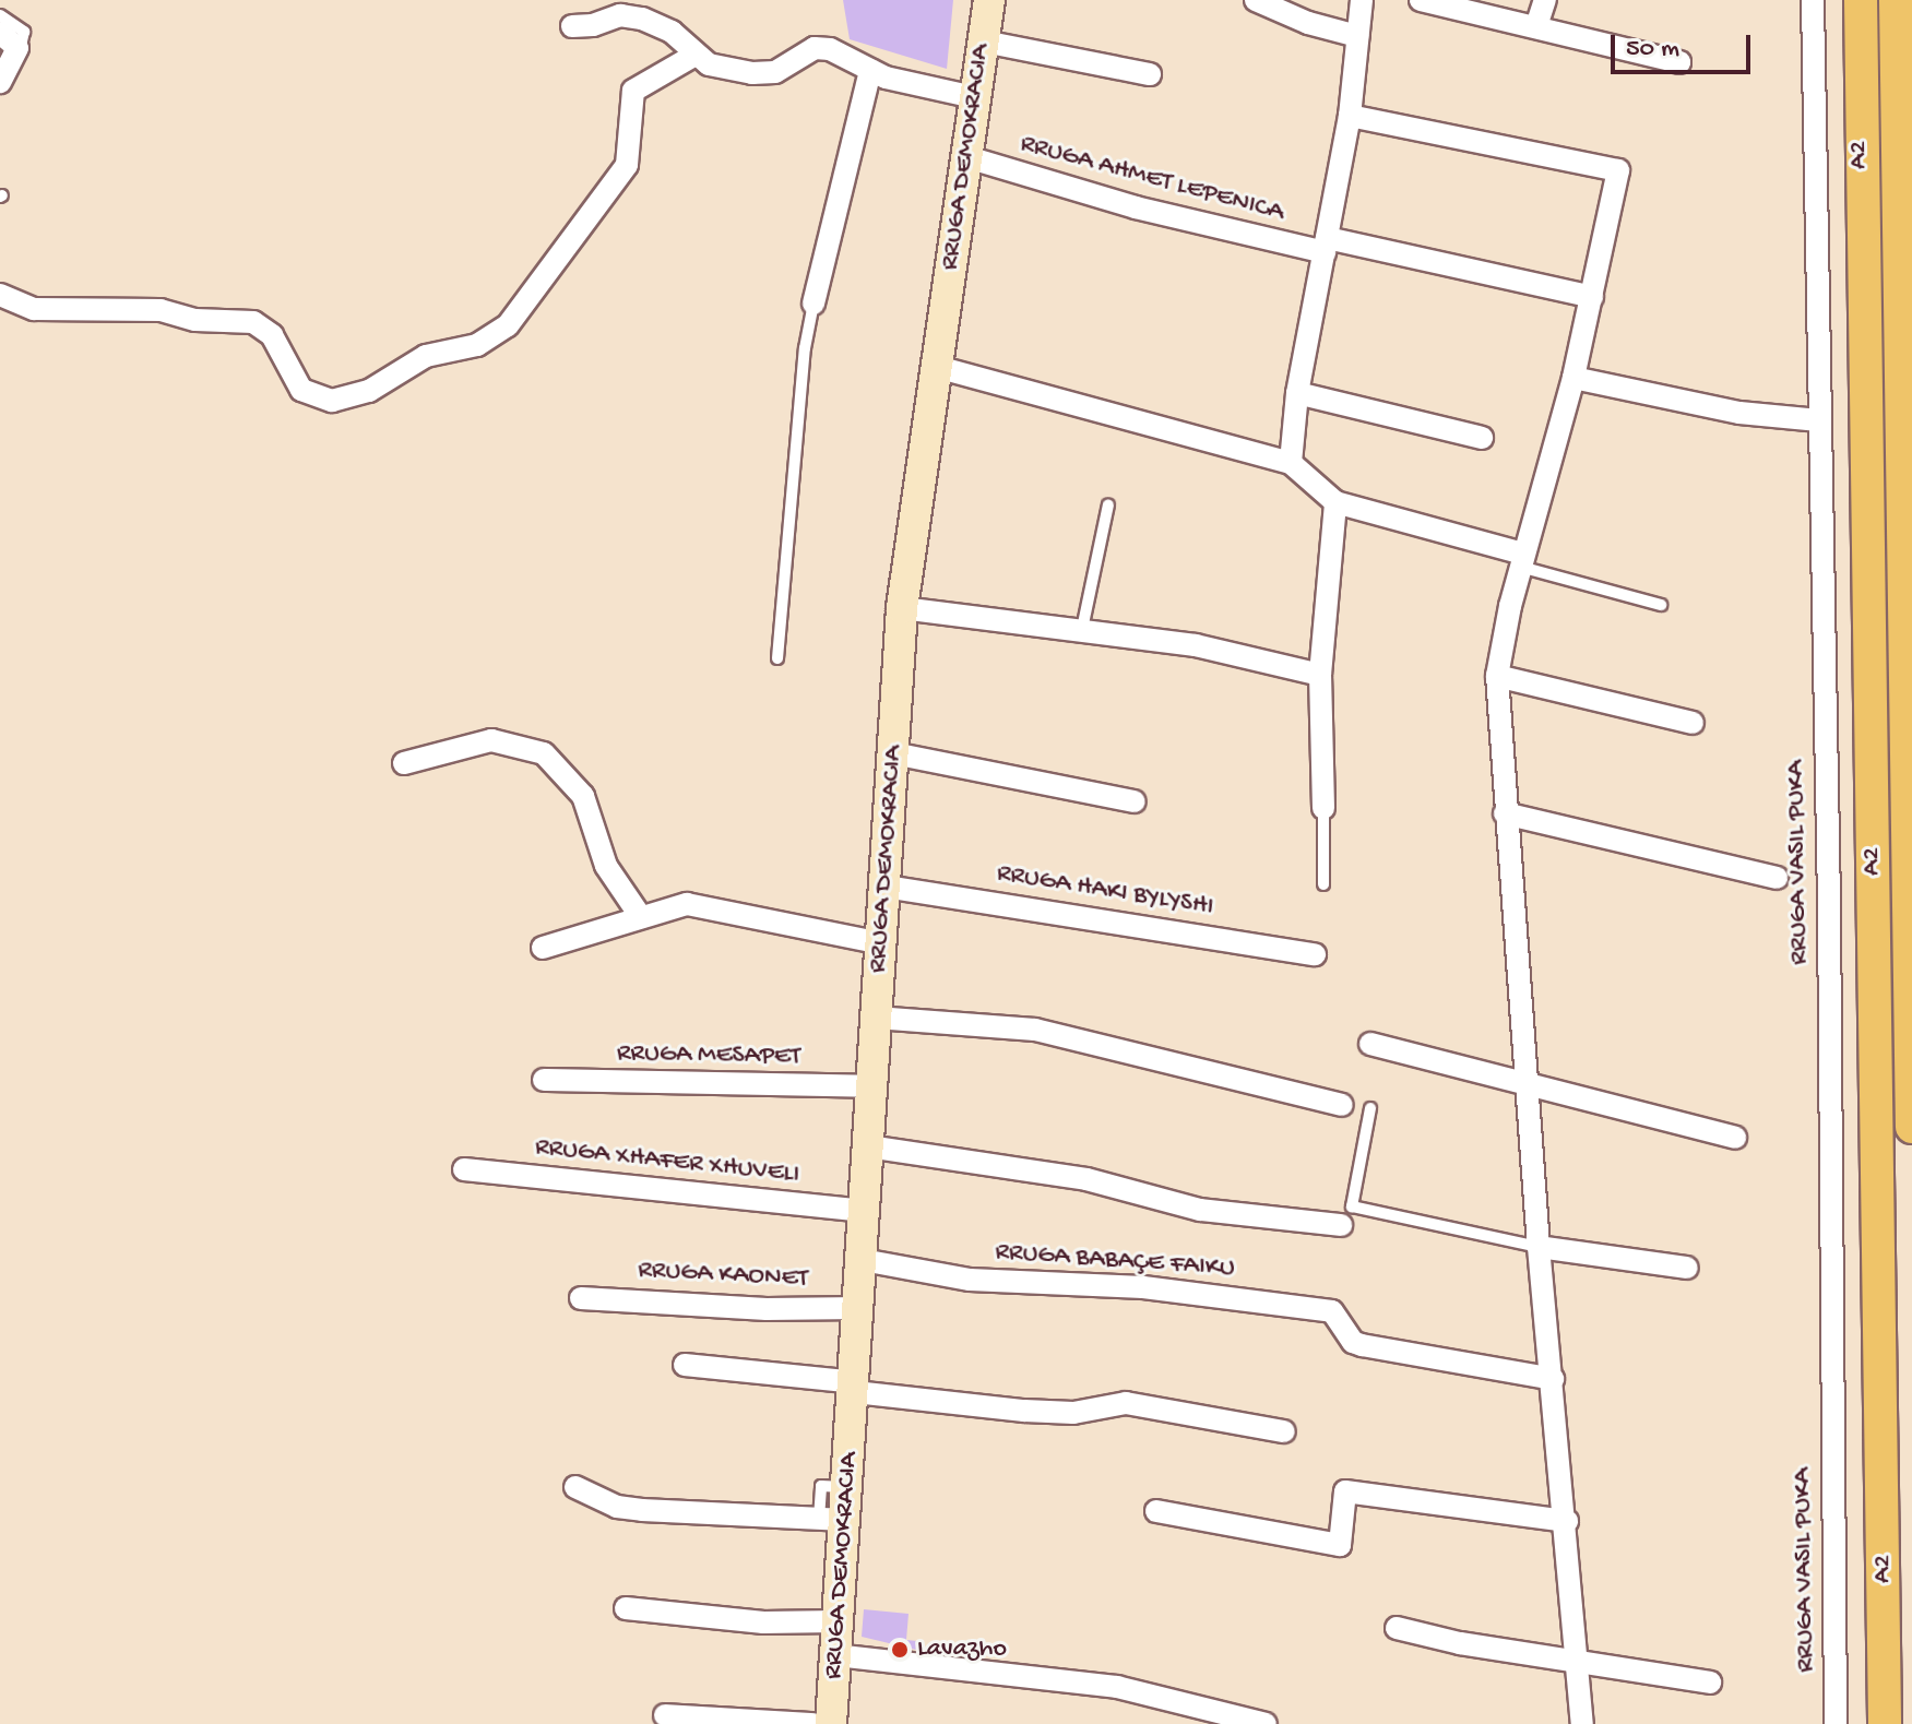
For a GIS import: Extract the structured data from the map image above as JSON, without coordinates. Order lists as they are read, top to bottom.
{
  "streets": {
    "main road": ["A2", "RRUGA DEMOKRACIA"],
    "street": [
      "RRUGA AHMET LEPENICA",
      "RRUGA VASIL PUKA",
      "RRUGA HAKI BYLYSHI",
      "RRUGA MESAPET",
      "RRUGA XHAFER XHUVELI",
      "RRUGA BABAÇE FAIKU",
      "RRUGA KAONET"
    ]
  },
  "crossings": [
    ["RRUGA DEMOKRACIA", "RRUGA AHMET LEPENICA"],
    ["RRUGA DEMOKRACIA", "RRUGA HAKI BYLYSHI"],
    ["RRUGA DEMOKRACIA", "RRUGA MESAPET"],
    ["RRUGA DEMOKRACIA", "RRUGA XHAFER XHUVELI"],
    ["RRUGA DEMOKRACIA", "RRUGA BABAÇE FAIKU"],
    ["RRUGA DEMOKRACIA", "RRUGA KAONET"]
  ],
  "places": ["Lavazho"],
  "scale_bar": "50 m"
}
